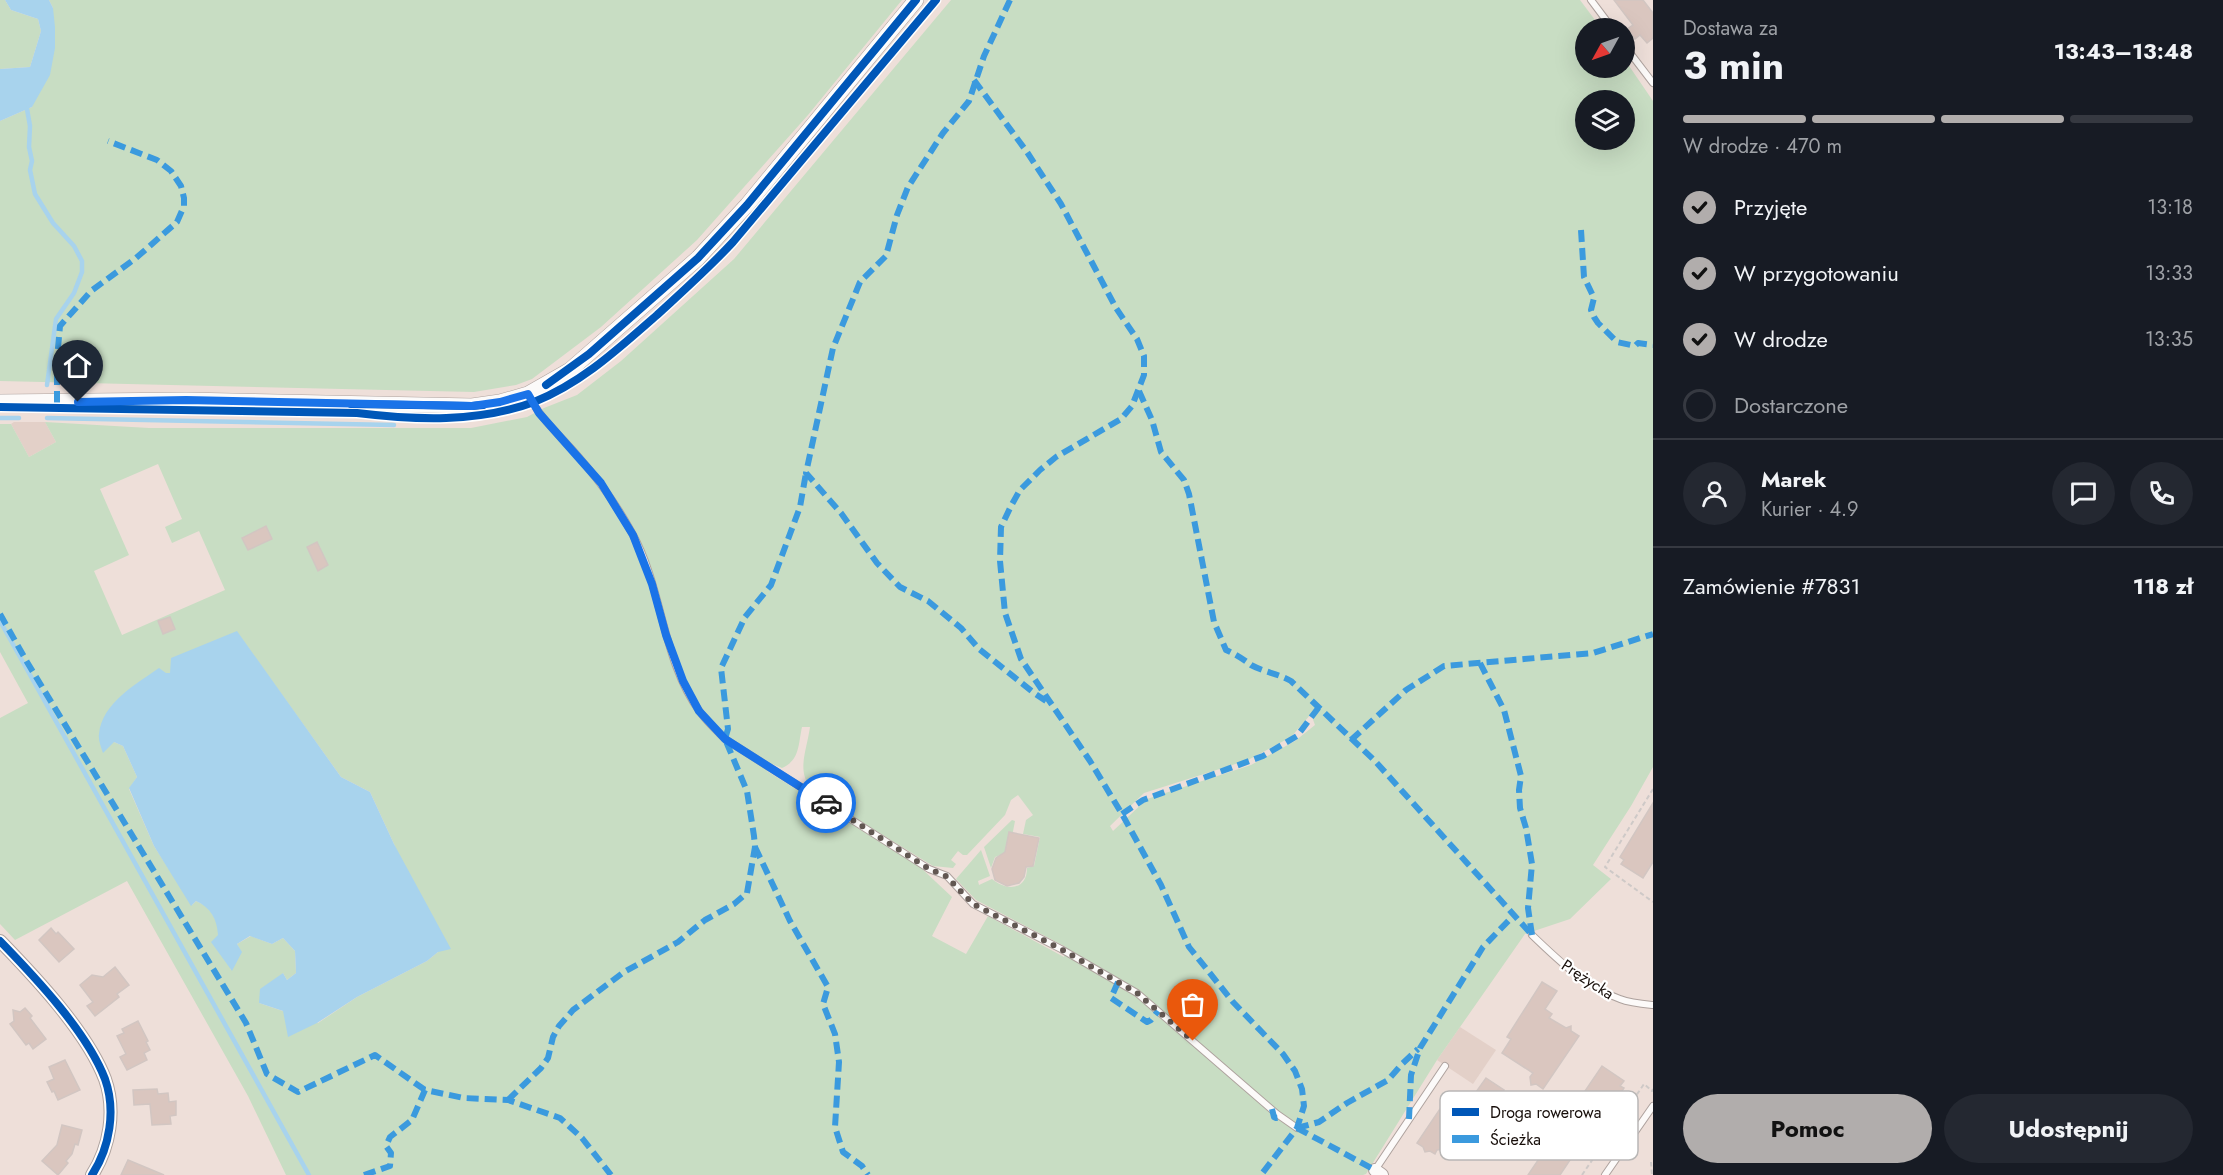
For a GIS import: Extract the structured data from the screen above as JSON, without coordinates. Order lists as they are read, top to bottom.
{
  "streets": {
    "lane": ["Prężycka"]
  },
  "legend": ["Droga rowerowa", "Ścieżka"],
  "north": "bottom left",
  "page": {
    "heading": ["3 min", "Dostawa za", "13:43–13:48"],
    "panel": [
      "Marek",
      "Kurier · 4.9",
      "Zamówienie #7831",
      "118 zł"
    ],
    "bar": "W drodze · 470 m",
    "list": [
      ["Przyjęte", "13:18"],
      ["W przygotowaniu", "13:33"],
      ["W drodze", "13:35"],
      "Dostarczone"
    ],
    "buttons": ["Pomoc", "Udostępnij"]
  }
}
